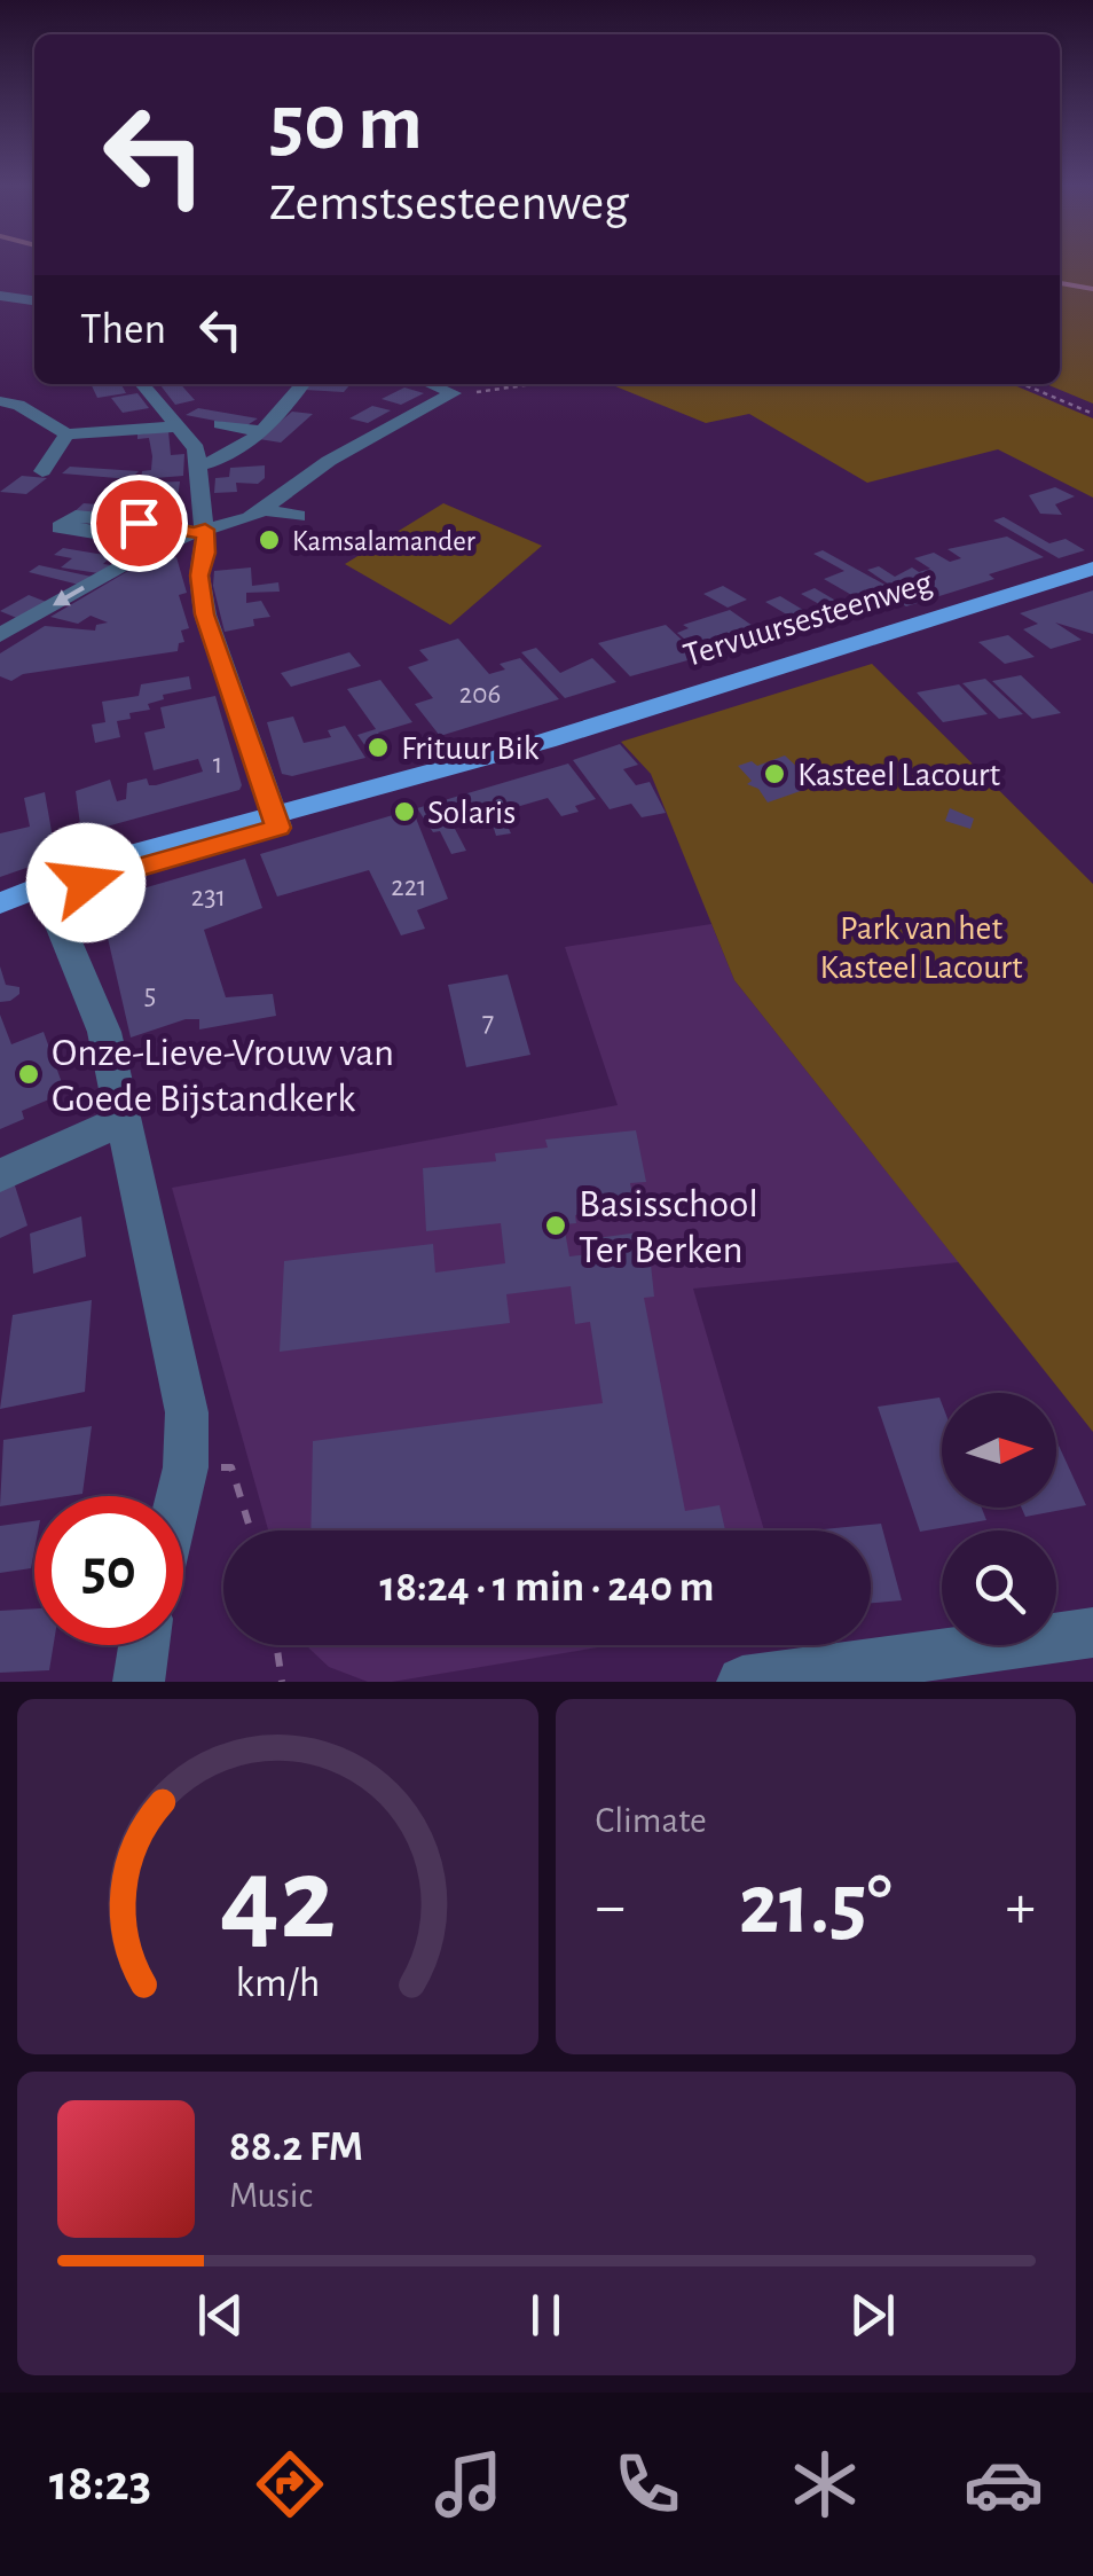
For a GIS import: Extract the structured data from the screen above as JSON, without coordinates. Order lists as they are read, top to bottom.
{
  "streets": {
    "main road": ["Tervuursesteenweg"]
  },
  "parks": ["Park van het Kasteel Lacourt"],
  "places": [
    "Kamsalamander",
    "Frituur Bik",
    "Kasteel Lacourt",
    "Solaris",
    "Onze-Lieve-Vrouw van Goede Bijstandkerk",
    "Basisschool Ter Berken"
  ],
  "house_numbers": [
    "206",
    "1",
    "221",
    "231",
    "5",
    "7"
  ],
  "north": "right",
  "page": {
    "turn": ["50 m", "Zemstsesteenweg"],
    "then": "Then",
    "limit": "50",
    "trip": "18:24 · 1 min · 240 m",
    "tile": "Climate",
    "heat": ["−", "21.5°", "+"],
    "song": ["88.2 FM", "Music"],
    "tabs": "18:23",
    "gauge": ["42", "km/h"]
  }
}
